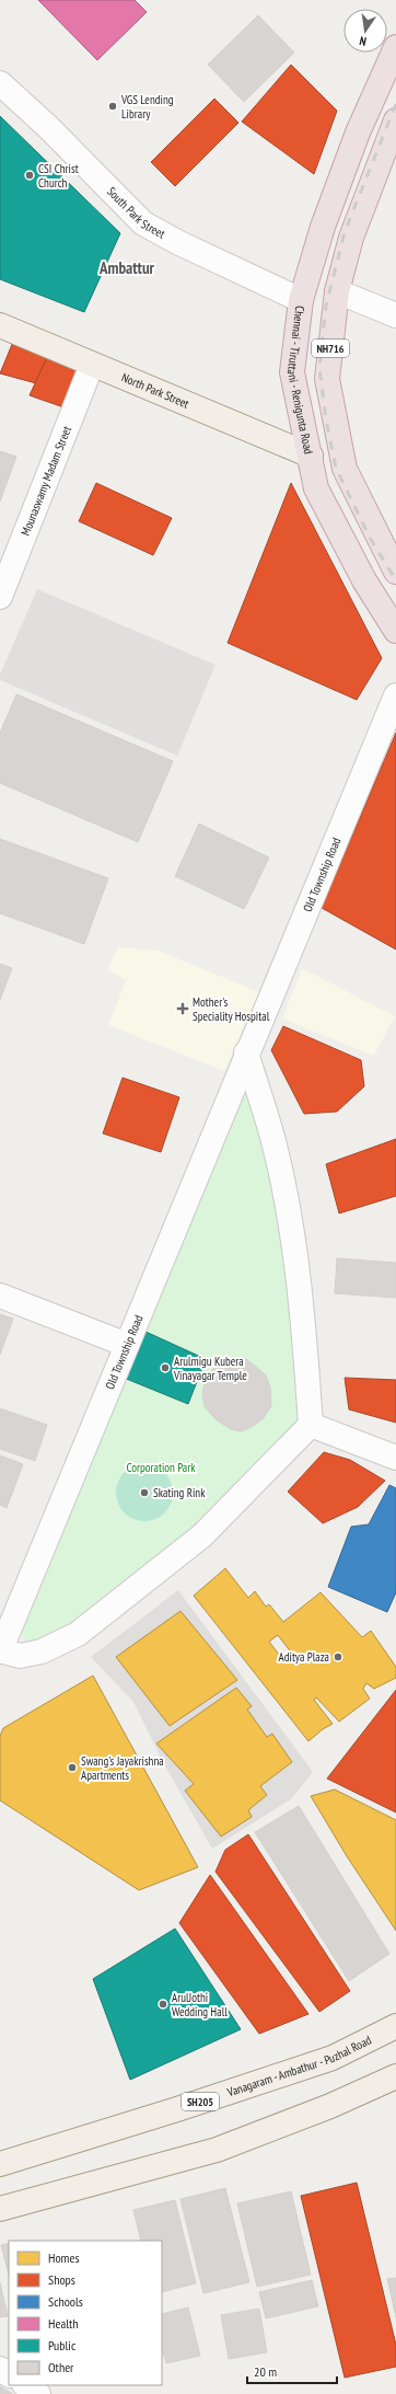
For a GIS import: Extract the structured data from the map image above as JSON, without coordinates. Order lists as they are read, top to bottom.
{
  "streets": {
    "highway": ["NH716", "Chennai - Tiruttani - Renigunta Road"],
    "main road": ["North Park Street", "Vanagaram - Ambathur - Puzhal Road", "SH205"],
    "street": ["South Park Street", "Mounaswamy Madam Street", "Old Township Road"]
  },
  "crossings": [
    ["South Park Street", "Chennai - Tiruttani - Renigunta Road"],
    ["Chennai - Tiruttani - Renigunta Road", "North Park Street"],
    ["North Park Street", "Mounaswamy Madam Street"]
  ],
  "districts": ["Ambattur"],
  "parks": ["Corporation Park"],
  "places": {
    "other": [
      "VGS Lending Library",
      "CSI Christ Church",
      "Arulmigu Kubera Vinayagar Temple",
      "Skating Rink",
      "Aditya Plaza",
      "Swang's Jayakrishna Apartments",
      "ArulJothi Wedding Hall"
    ],
    "health": ["Mother's Speciality Hospital"]
  },
  "legend": [
    "Homes",
    "Shops",
    "Schools",
    "Health",
    "Public",
    "Other"
  ],
  "scale_bar": "20 m",
  "north": "bottom"
}
